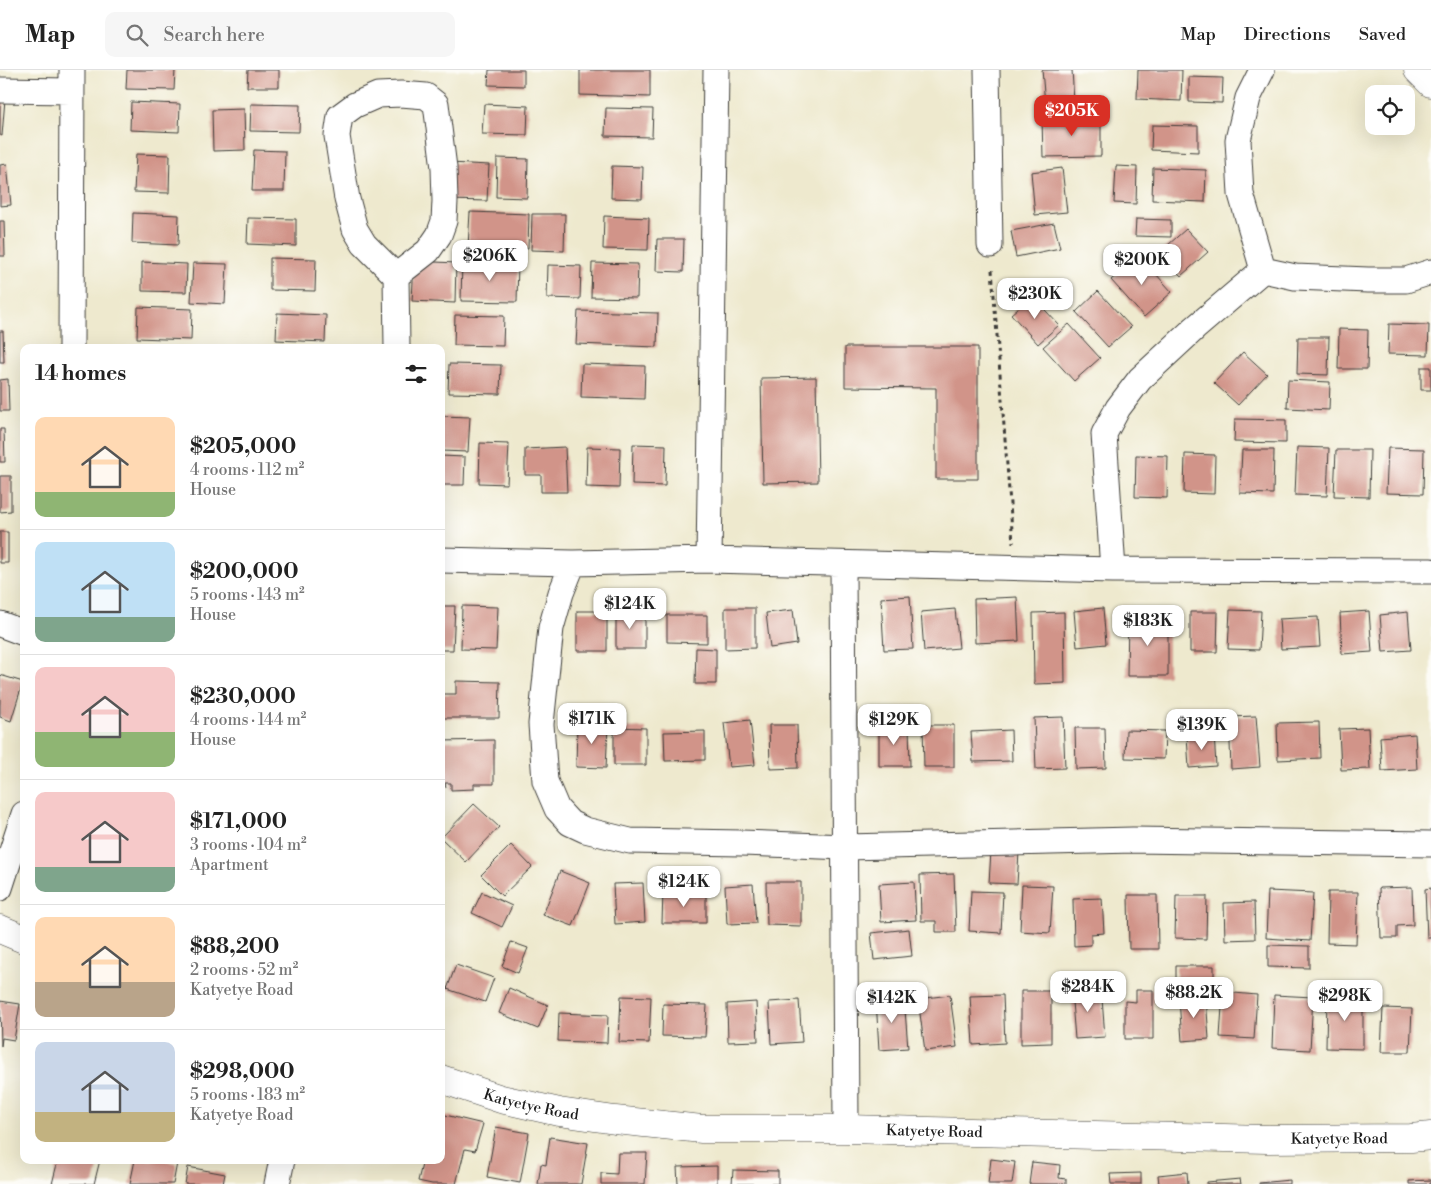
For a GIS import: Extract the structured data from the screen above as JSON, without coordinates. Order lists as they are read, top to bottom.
{
  "streets": {
    "street": ["Katyetye Road"]
  },
  "page": {
    "header": "Map",
    "search": "Search here",
    "nav": ["Map", "Directions", "Saved"],
    "price": [
      "$205K",
      "$206K",
      "$200K",
      "$230K",
      "$124K",
      "$183K",
      "$171K",
      "$129K",
      "$139K",
      "$124K",
      "$284K",
      "$88.2K",
      "$298K",
      "$142K"
    ],
    "heading": "14 homes",
    "list": [
      {
        "name": "$205,000",
        "note": "4 rooms · 112 m² · House"
      },
      {
        "name": "$200,000",
        "note": "5 rooms · 143 m² · House"
      },
      {
        "name": "$230,000",
        "note": "4 rooms · 144 m² · House"
      },
      {
        "name": "$171,000",
        "note": "3 rooms · 104 m² · Apartment"
      },
      {
        "name": "$88,200",
        "note": "2 rooms · 52 m² · Katyetye Road"
      },
      {
        "name": "$298,000",
        "note": "5 rooms · 183 m² · Katyetye Road"
      }
    ]
  }
}
